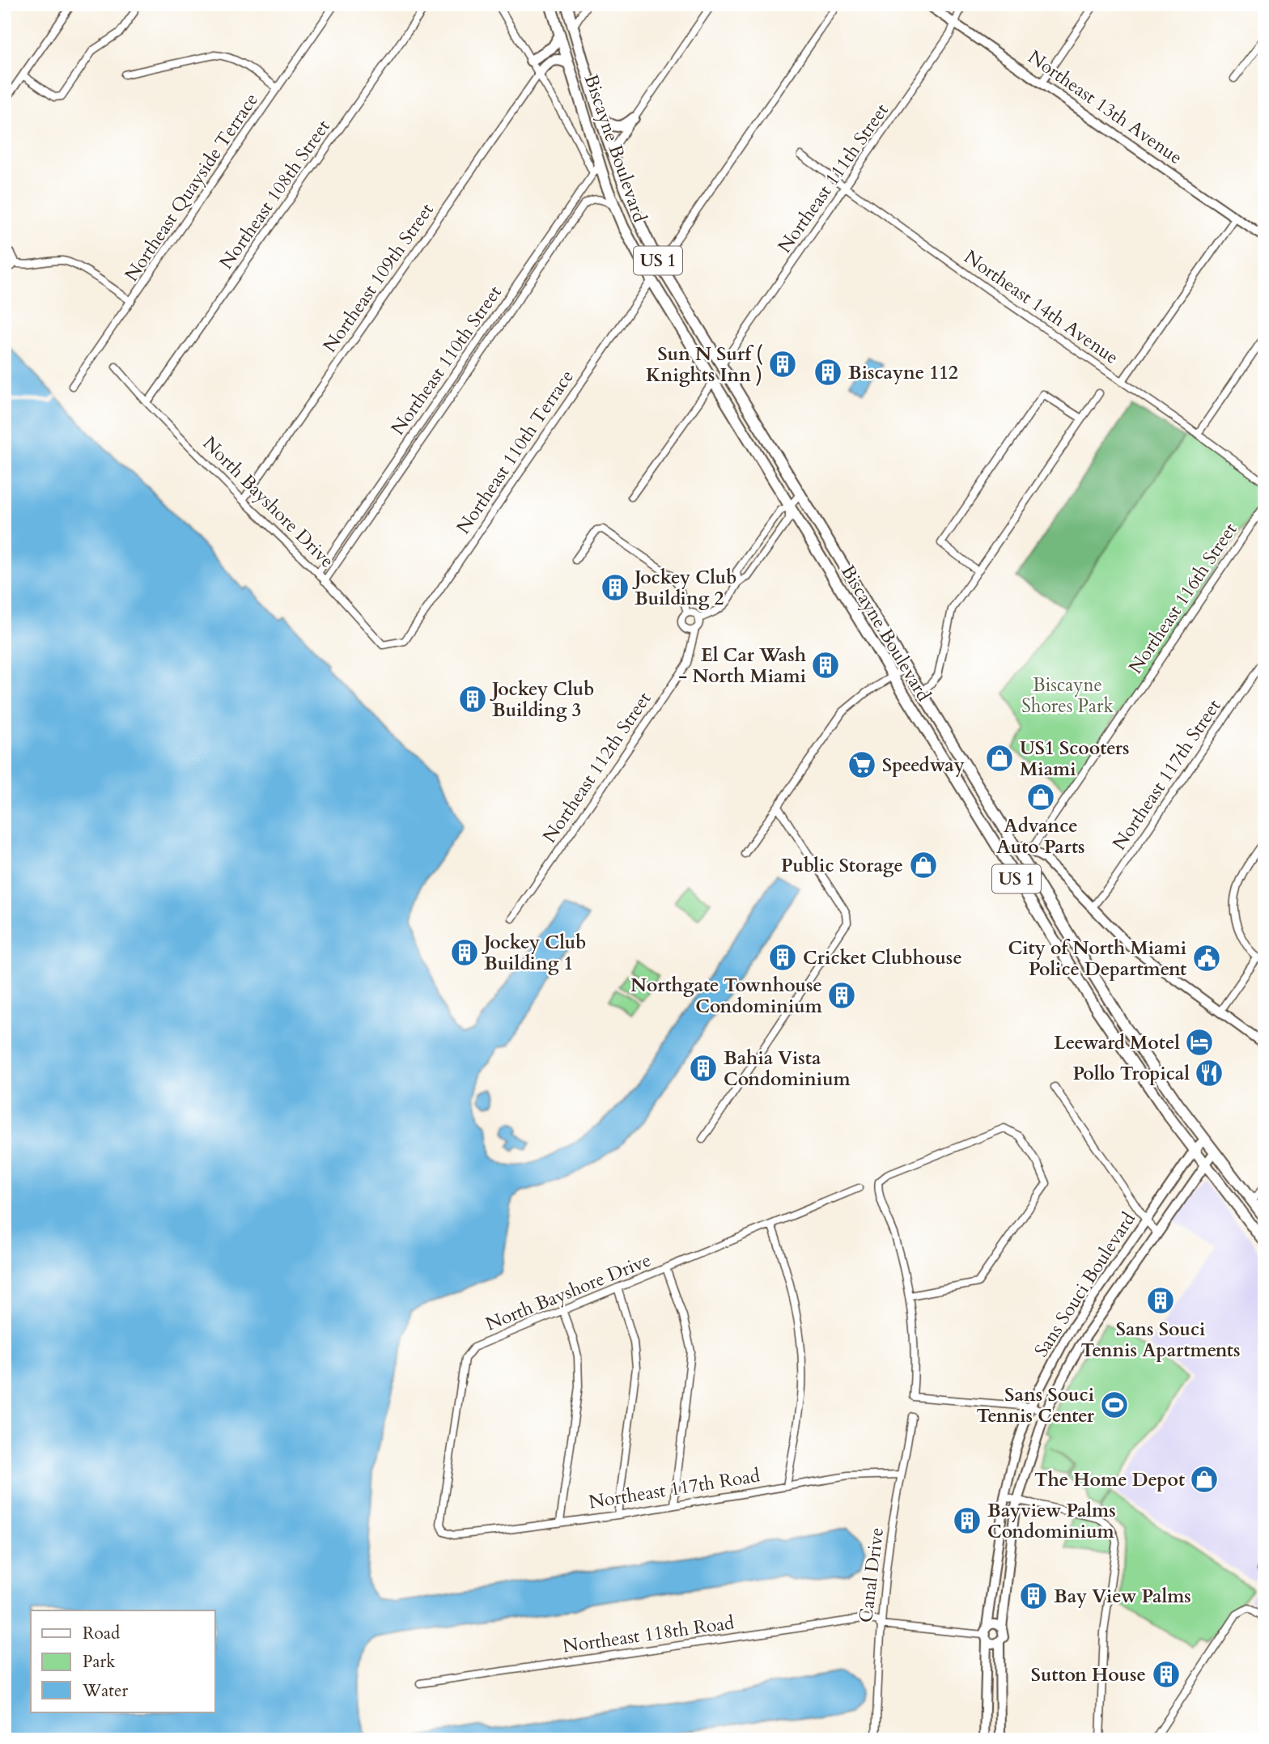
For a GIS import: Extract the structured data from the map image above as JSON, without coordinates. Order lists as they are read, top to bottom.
{
  "streets": {
    "main road": ["Biscayne Boulevard", "US 1"],
    "street": [
      "Northeast 13th Avenue",
      "Northeast 111th Street",
      "Northeast Quayside Terrace",
      "Northeast 108th Street",
      "Northeast 109th Street",
      "Northeast 14th Avenue",
      "Northeast 110th Street",
      "Northeast 110th Terrace",
      "North Bayshore Drive",
      "Northeast 116th Street",
      "Northeast 112th Street",
      "Northeast 117th Street",
      "Sans Souci Boulevard",
      "Northeast 117th Road",
      "Canal Drive",
      "Northeast 118th Road"
    ]
  },
  "crossings": [
    ["Northeast 13th Avenue", "Northeast 111th Street"],
    ["Biscayne Boulevard", "Northeast 111th Street"],
    ["Biscayne Boulevard", "Northeast 110th Street"],
    ["Biscayne Boulevard", "Northeast 110th Terrace"],
    ["Biscayne Boulevard", "Sans Souci Boulevard"],
    ["Northeast 111th Street", "Northeast 14th Avenue"],
    ["Northeast 108th Street", "North Bayshore Drive"],
    ["Northeast 109th Street", "North Bayshore Drive"],
    ["Northeast 110th Street", "North Bayshore Drive"],
    ["Northeast 110th Terrace", "North Bayshore Drive"],
    ["North Bayshore Drive", "Northeast 117th Road"],
    ["Sans Souci Boulevard", "Northeast 118th Road"],
    ["Northeast 117th Road", "Canal Drive"],
    ["Canal Drive", "Northeast 118th Road"]
  ],
  "parks": ["Biscayne Shores Park"],
  "places": {
    "building": [
      "Sun N Surf ( Knights Inn )",
      "Biscayne 112",
      "Jockey Club Building 2",
      "El Car Wash - North Miami",
      "Jockey Club Building 3",
      "Jockey Club Building 1",
      "Cricket Clubhouse",
      "Northgate Townhouse Condominium",
      "Bahia Vista Condominium",
      "Sans Souci Tennis Apartments",
      "Bayview Palms Condominium",
      "Bay View Palms",
      "Sutton House"
    ],
    "shop": [
      "US1 Scooters Miami",
      "Advance Auto Parts",
      "Public Storage",
      "The Home Depot"
    ],
    "supermarket": ["Speedway"],
    "public building": ["City of North Miami Police Department"],
    "hotel": ["Leeward Motel"],
    "restaurant": ["Pollo Tropical"],
    "sports": ["Sans Souci Tennis Center"]
  },
  "legend": ["Road", "Park", "Water"]
}
